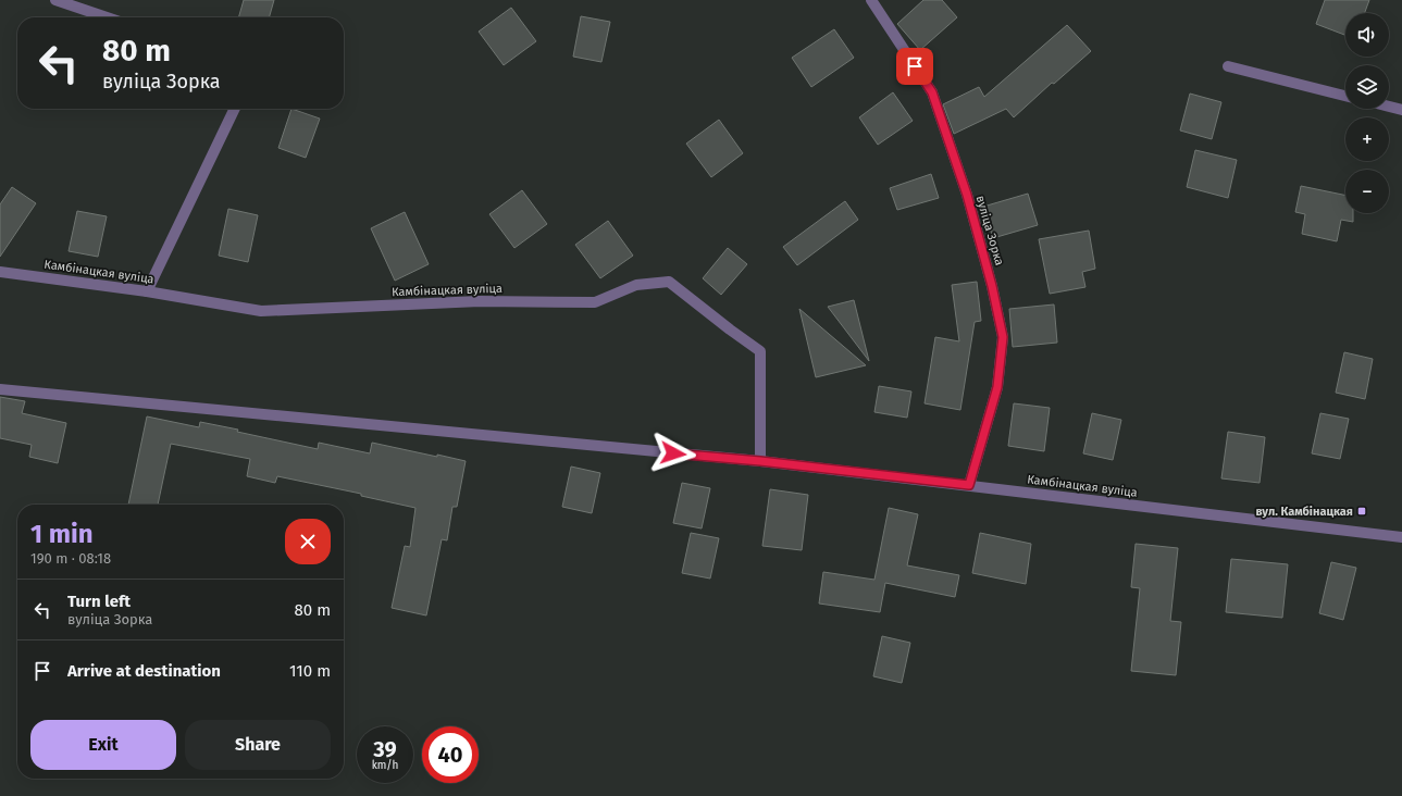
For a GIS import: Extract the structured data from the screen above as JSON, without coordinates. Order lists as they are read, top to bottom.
{
  "streets": {
    "street": ["вуліца Зорка", "Камбінацкая вуліца"]
  },
  "crossings": [
    ["вуліца Зорка", "Камбінацкая вуліца"]
  ],
  "places": {
    "transit": ["вул. Камбінацкая"]
  },
  "page": {
    "map_buttons": ["+", "−"],
    "turn": ["80 m", "вуліца Зорка"],
    "heading": ["1 min", "190 m · 08:18"],
    "list": [
      {
        "name": "Turn left",
        "note": "вуліца Зорка",
        "value": "80 m"
      },
      {
        "name": "Arrive at destination",
        "value": "110 m"
      }
    ],
    "buttons": ["Exit", "Share"],
    "speed": "39 km/h",
    "limit": "40"
  }
}
